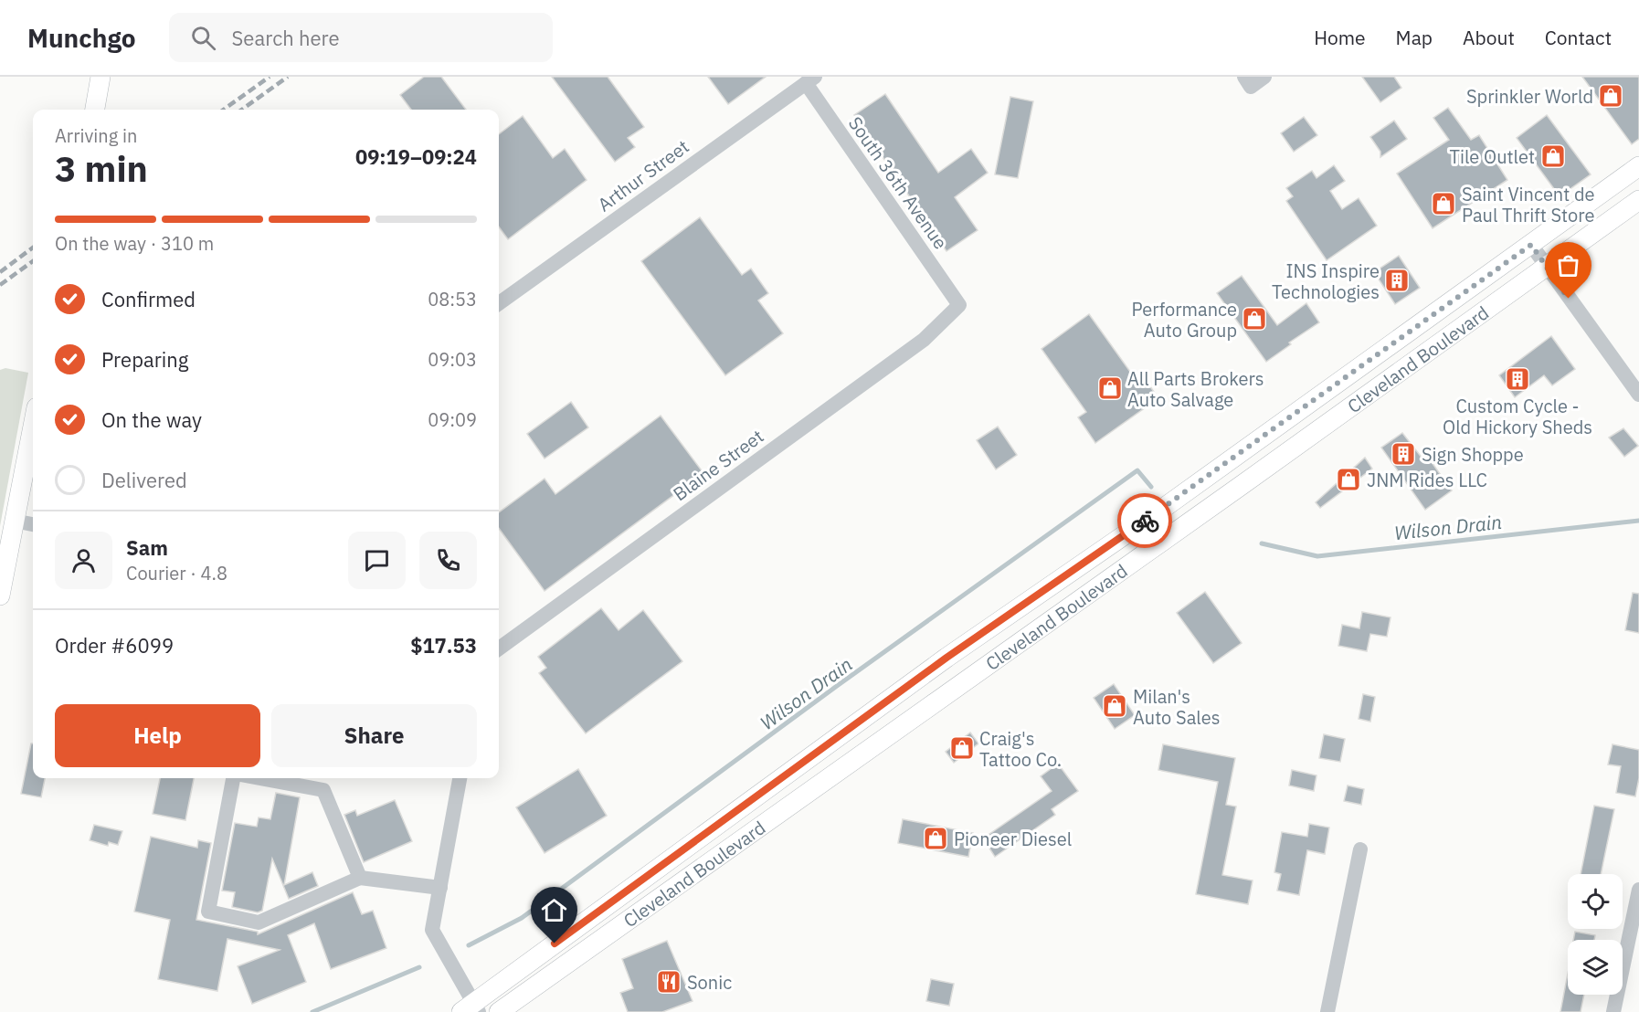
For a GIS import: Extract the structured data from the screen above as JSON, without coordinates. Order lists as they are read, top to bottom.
{
  "streets": {
    "main road": ["Cleveland Boulevard"],
    "street": ["Arthur Street", "South 36th Avenue", "Blaine Street"]
  },
  "crossings": [
    ["Arthur Street", "South 36th Avenue"],
    ["South 36th Avenue", "Blaine Street"]
  ],
  "water": ["Wilson Drain"],
  "places": {
    "shop": [
      "Sprinkler World",
      "Tile Outlet",
      "Saint Vincent de Paul Thrift Store",
      "Performance Auto Group",
      "All Parts Brokers Auto Salvage",
      "JNM Rides LLC",
      "Milan's Auto Sales",
      "Craig's Tattoo Co.",
      "Pioneer Diesel"
    ],
    "building": ["INS Inspire Technologies", "Custom Cycle - Old Hickory Sheds", "Sign Shoppe"],
    "restaurant": ["Sonic"]
  },
  "page": {
    "header": "Munchgo",
    "search": "Search here",
    "nav": [
      "Home",
      "Map",
      "About",
      "Contact"
    ],
    "heading": ["3 min", "Arriving in", "09:19–09:24"],
    "panel": [
      "Sam",
      "Courier · 4.8",
      "Order #6099",
      "$17.53"
    ],
    "bar": "On the way · 310 m",
    "list": [
      ["Confirmed", "08:53"],
      ["Preparing", "09:03"],
      ["On the way", "09:09"],
      "Delivered"
    ],
    "buttons": ["Help", "Share"]
  }
}
